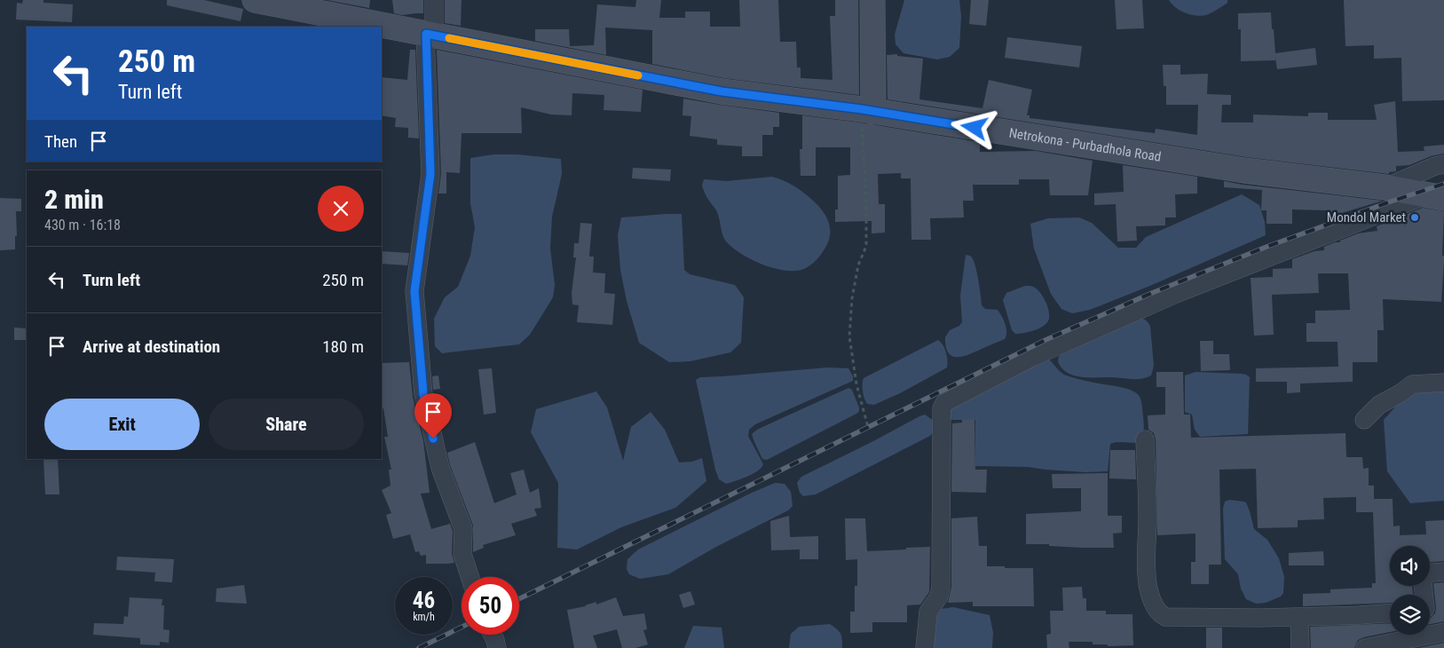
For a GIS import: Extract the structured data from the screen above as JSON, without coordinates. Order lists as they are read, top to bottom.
{
  "streets": {
    "main road": ["Netrokona - Purbadhola Road"]
  },
  "places": ["Mondol Market"],
  "page": {
    "turn": ["250 m", "Turn left"],
    "then": "Then",
    "heading": ["2 min", "430 m · 16:18"],
    "list": [
      {
        "name": "Turn left",
        "value": "250 m"
      },
      {
        "name": "Arrive at destination",
        "value": "180 m"
      }
    ],
    "buttons": ["Exit", "Share"],
    "speed": "46 km/h",
    "limit": "50"
  }
}
